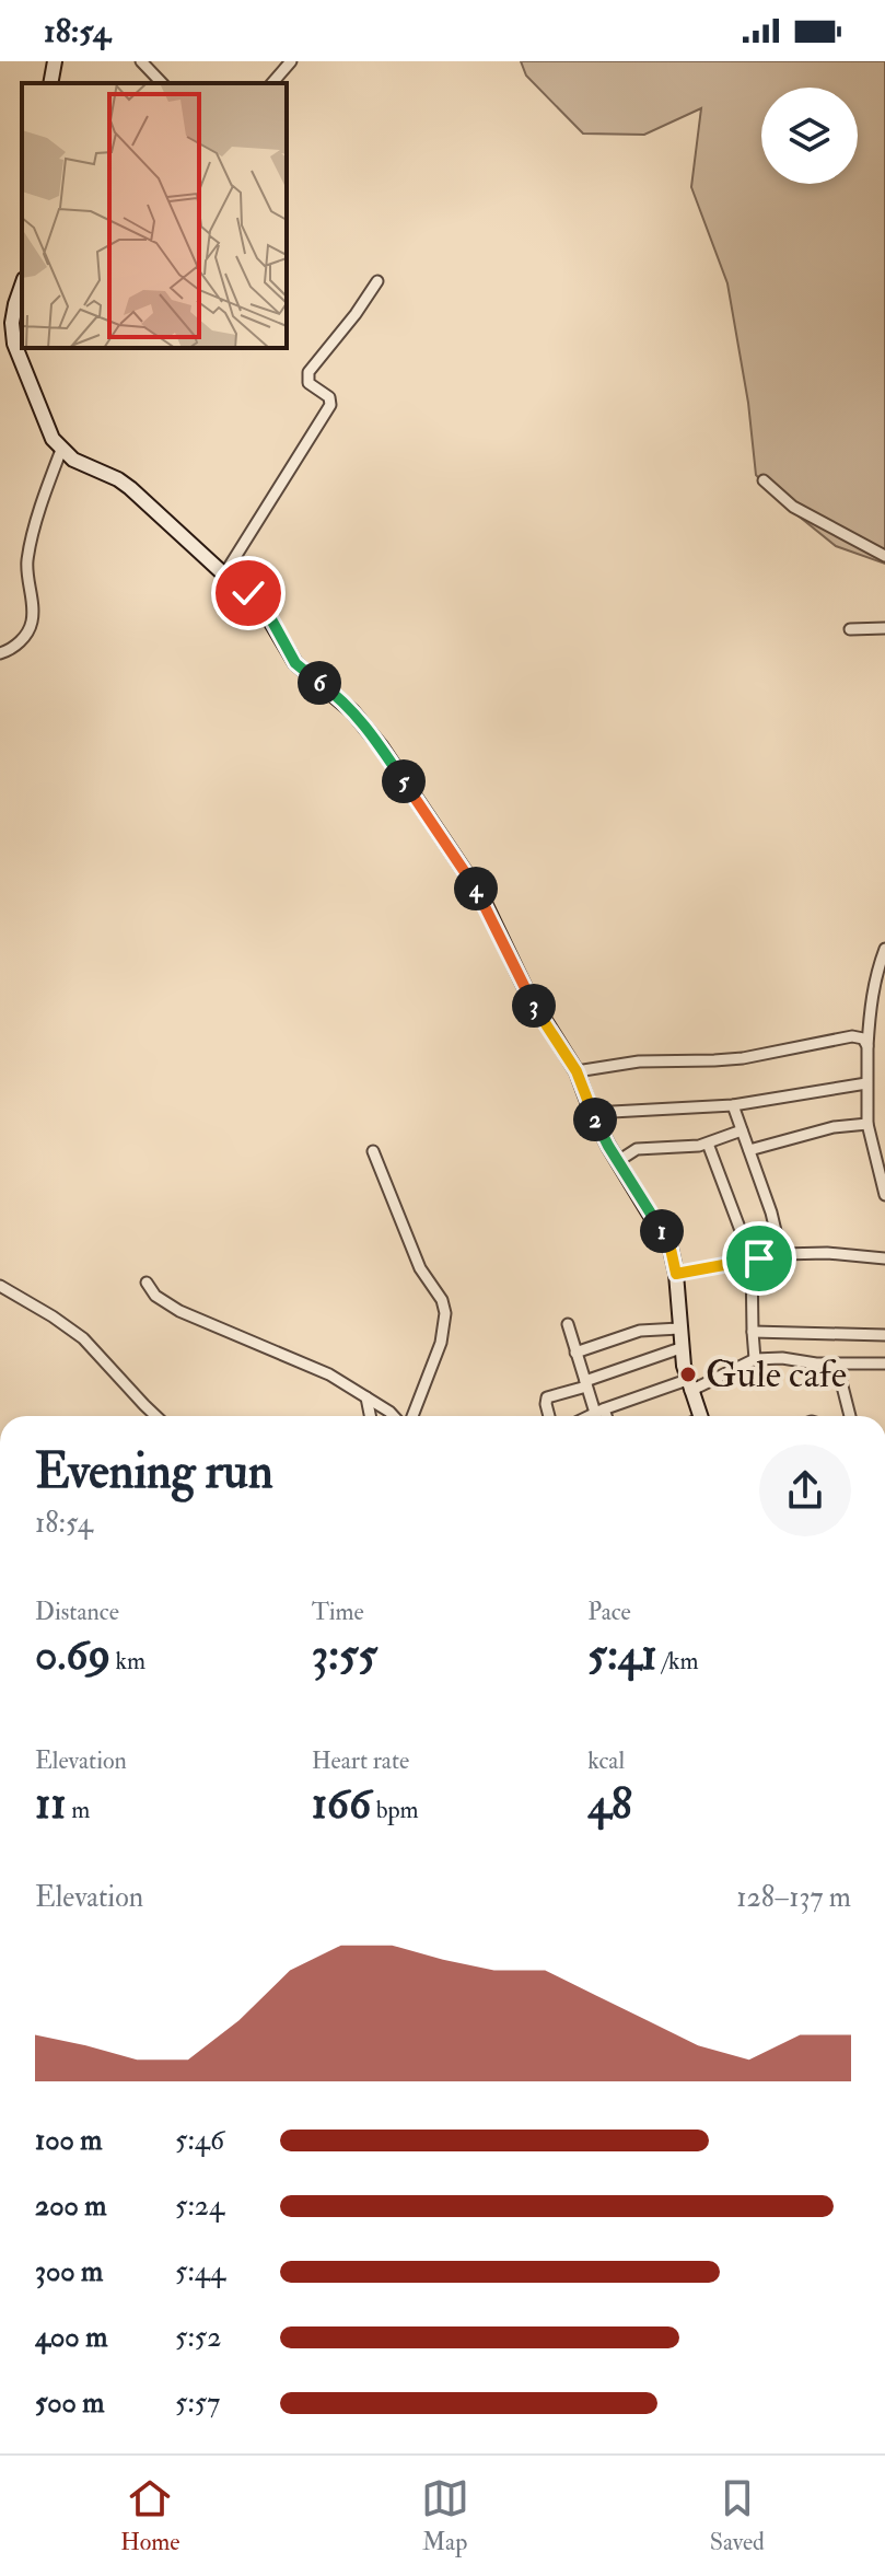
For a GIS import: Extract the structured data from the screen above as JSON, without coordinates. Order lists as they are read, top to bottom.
{
  "places": ["Gule cafe"],
  "page": {
    "status": "18:54",
    "pins": [
      "6",
      "5",
      "4",
      "3",
      "2",
      "1"
    ],
    "heading": ["Evening run", "18:54"],
    "stats": [
      ["Distance", "0.69 km"],
      ["Time", "3:55"],
      ["Pace", "5:41 /km"],
      ["Elevation", "11 m"],
      ["Heart rate", "166 bpm"],
      ["kcal", "48"]
    ],
    "chart": ["Elevation", "128–137 m"],
    "list": [
      {
        "name": "100 m",
        "note": "5:46"
      },
      {
        "name": "200 m",
        "note": "5:24"
      },
      {
        "name": "300 m",
        "note": "5:44"
      },
      {
        "name": "400 m",
        "note": "5:52"
      },
      {
        "name": "500 m",
        "note": "5:57"
      }
    ],
    "tabs": ["Home", "Map", "Saved"]
  }
}
